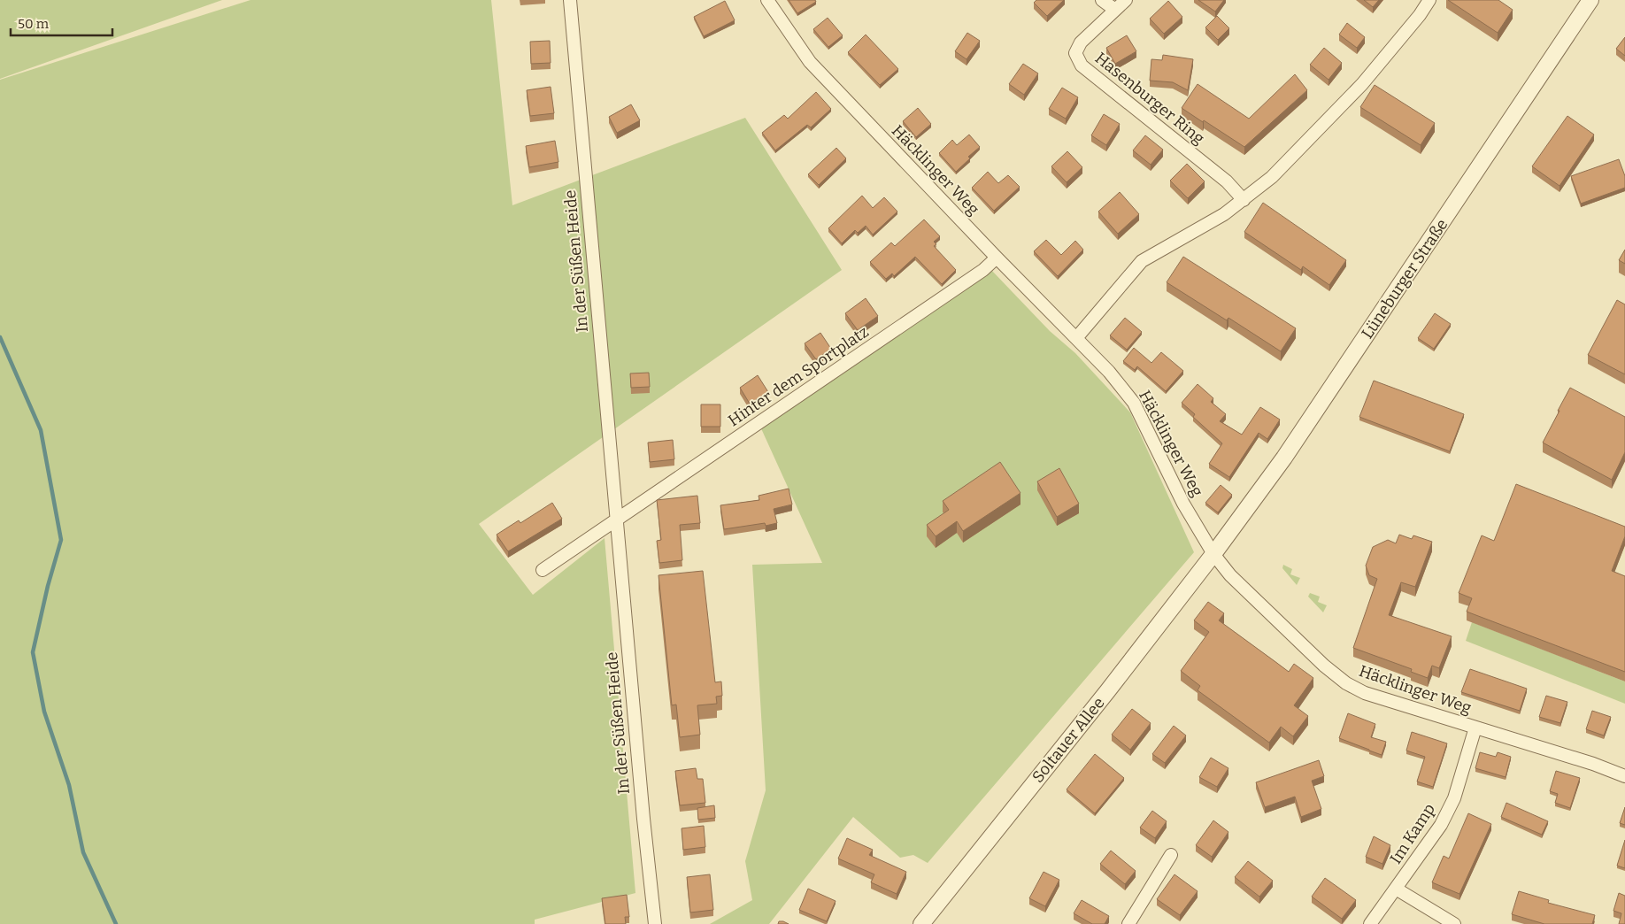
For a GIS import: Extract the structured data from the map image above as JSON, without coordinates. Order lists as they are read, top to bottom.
{
  "streets": {
    "street": [
      "Hasenburger Ring",
      "Häcklinger Weg",
      "In der Süßen Heide",
      "Lüneburger Straße",
      "Hinter dem Sportplatz",
      "Soltauer Allee",
      "Im Kamp"
    ]
  },
  "crossings": [
    ["Häcklinger Weg", "Lüneburger Straße"],
    ["Häcklinger Weg", "Hinter dem Sportplatz"],
    ["Häcklinger Weg", "Soltauer Allee"],
    ["Häcklinger Weg", "Im Kamp"],
    ["In der Süßen Heide", "Hinter dem Sportplatz"],
    ["Lüneburger Straße", "Soltauer Allee"]
  ],
  "scale_bar": "50 m"
}
